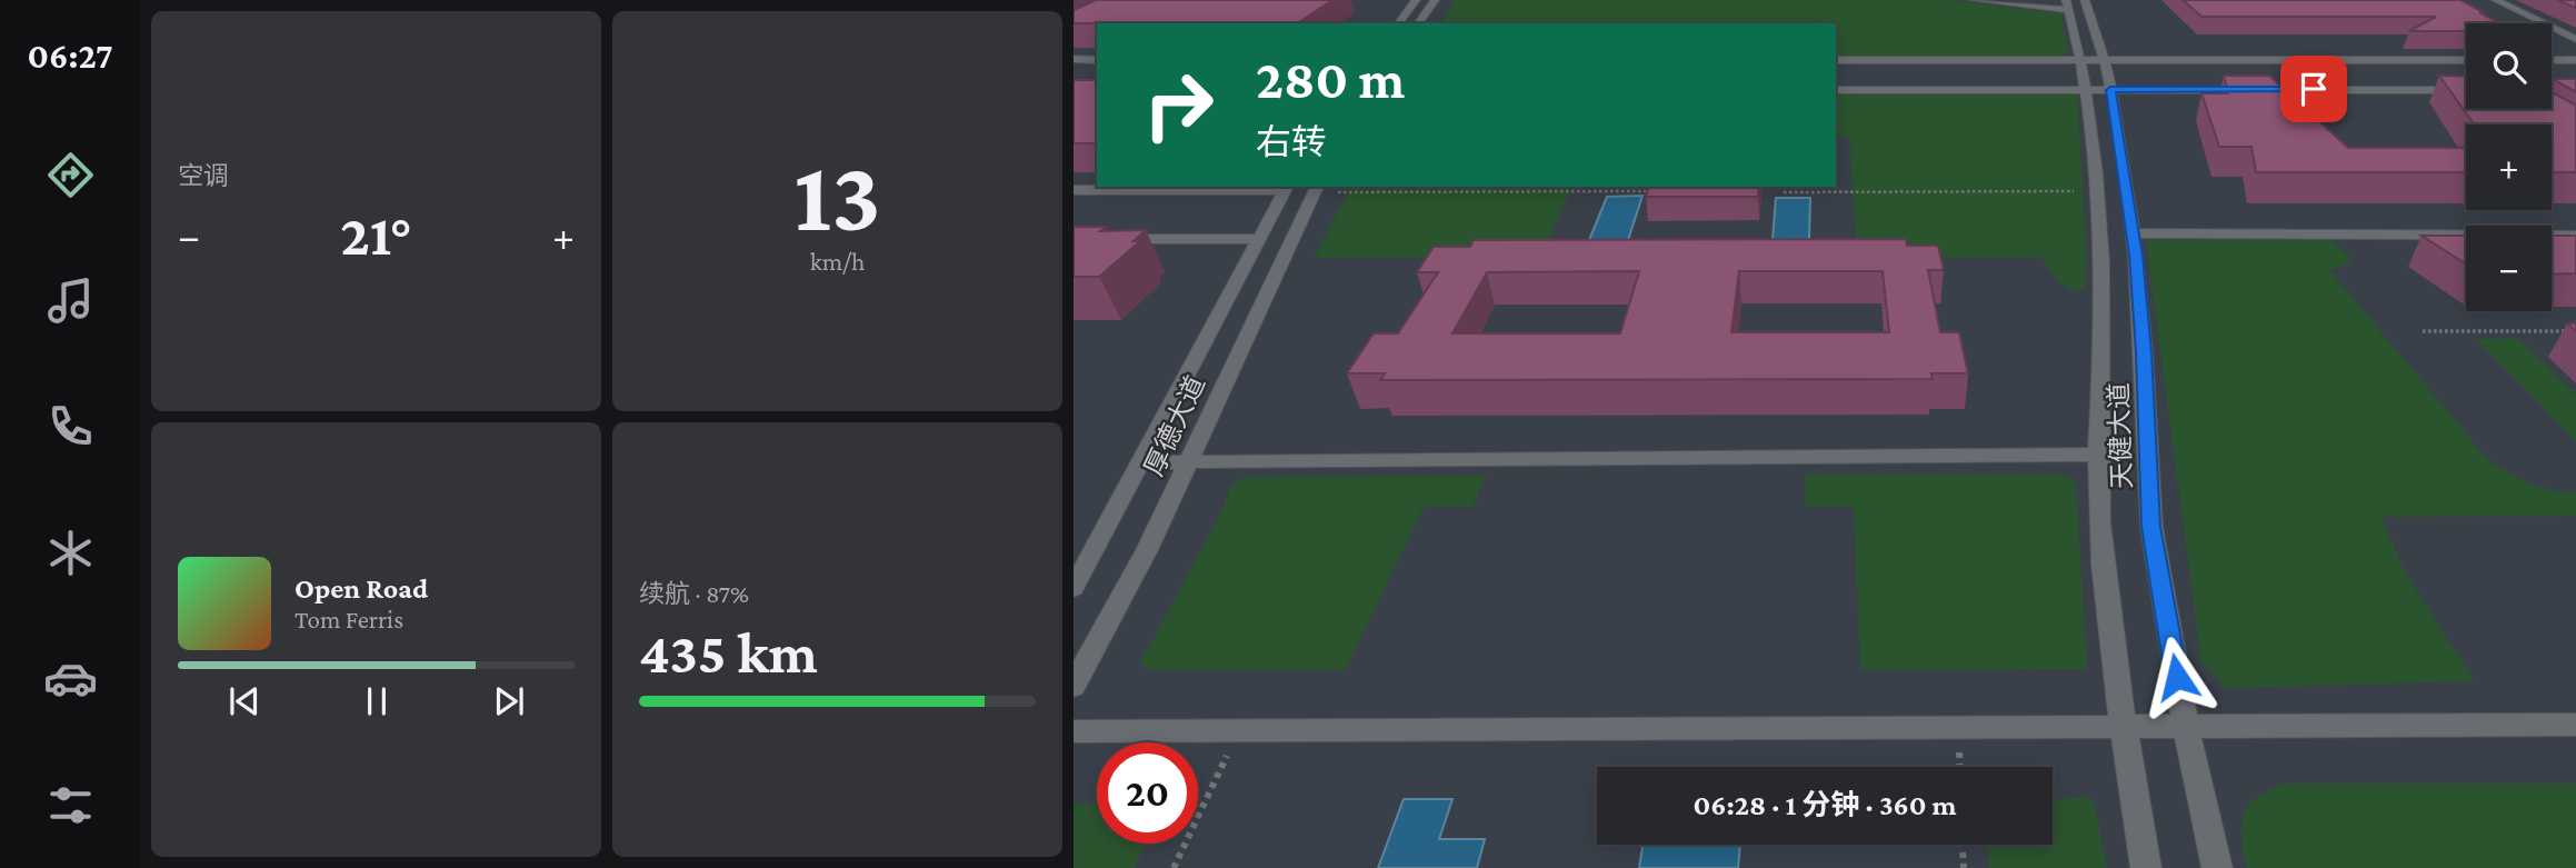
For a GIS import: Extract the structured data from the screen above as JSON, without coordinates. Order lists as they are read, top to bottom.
{
  "streets": {
    "lane": ["厚德大道", "天健大道"]
  },
  "page": {
    "tabs": "06:27",
    "tile": [
      "空调",
      ["13", "km/h"],
      ["续航 · 87%", "435 km"]
    ],
    "map_buttons": ["+", "−"],
    "turn": ["280 m", "右转"],
    "heat": ["−", "21°", "+"],
    "song": ["Open Road", "Tom Ferris"],
    "limit": "20",
    "trip": "06:28 · 1 分钟 · 360 m"
  }
}
